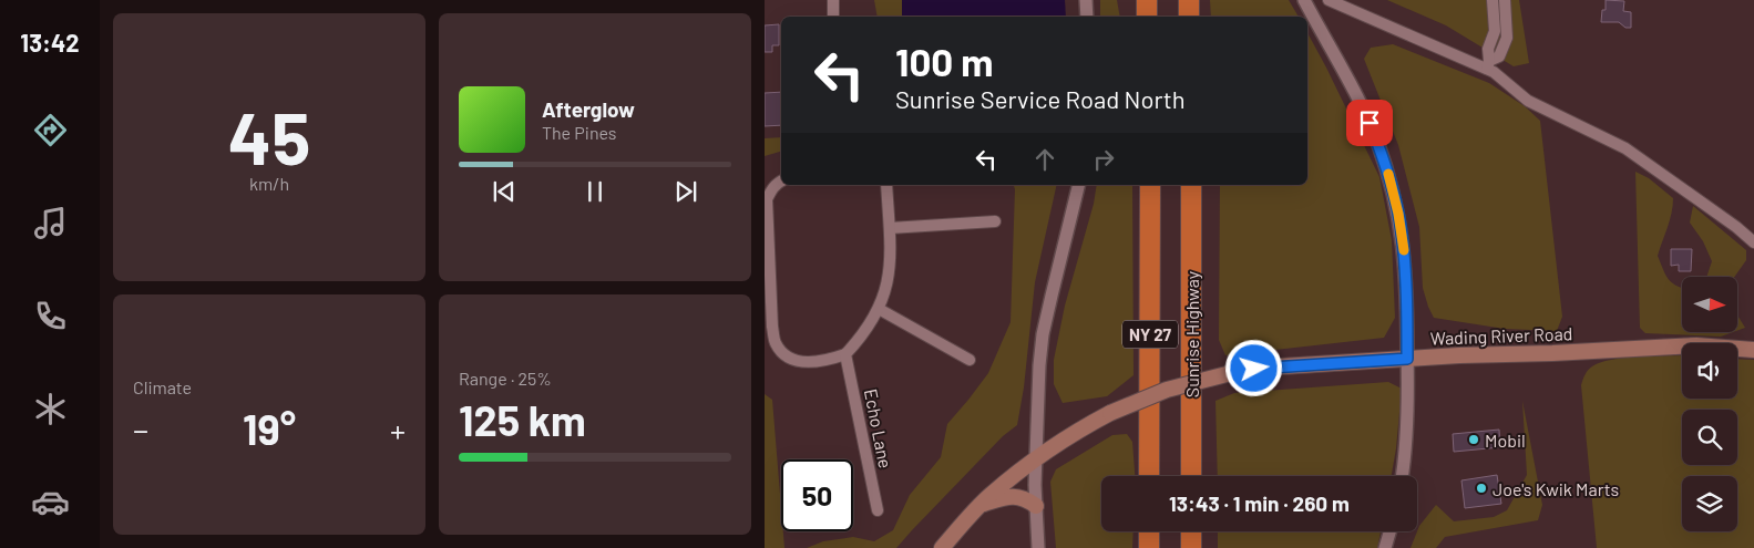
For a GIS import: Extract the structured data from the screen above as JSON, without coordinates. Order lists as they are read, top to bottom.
{
  "streets": {
    "highway": ["NY 27", "Sunrise Highway"],
    "main road": ["Wading River Road"],
    "street": ["Echo Lane"]
  },
  "places": ["Mobil", "Joe's Kwik Marts"],
  "north": "right",
  "page": {
    "tabs": "13:42",
    "tile": [
      ["45", "km/h"],
      "Climate",
      ["Range · 25%", "125 km"]
    ],
    "turn": ["100 m", "Sunrise Service Road North"],
    "song": ["Afterglow", "The Pines"],
    "heat": ["−", "19°", "+"],
    "limit": "50",
    "trip": "13:43 · 1 min · 260 m"
  }
}
